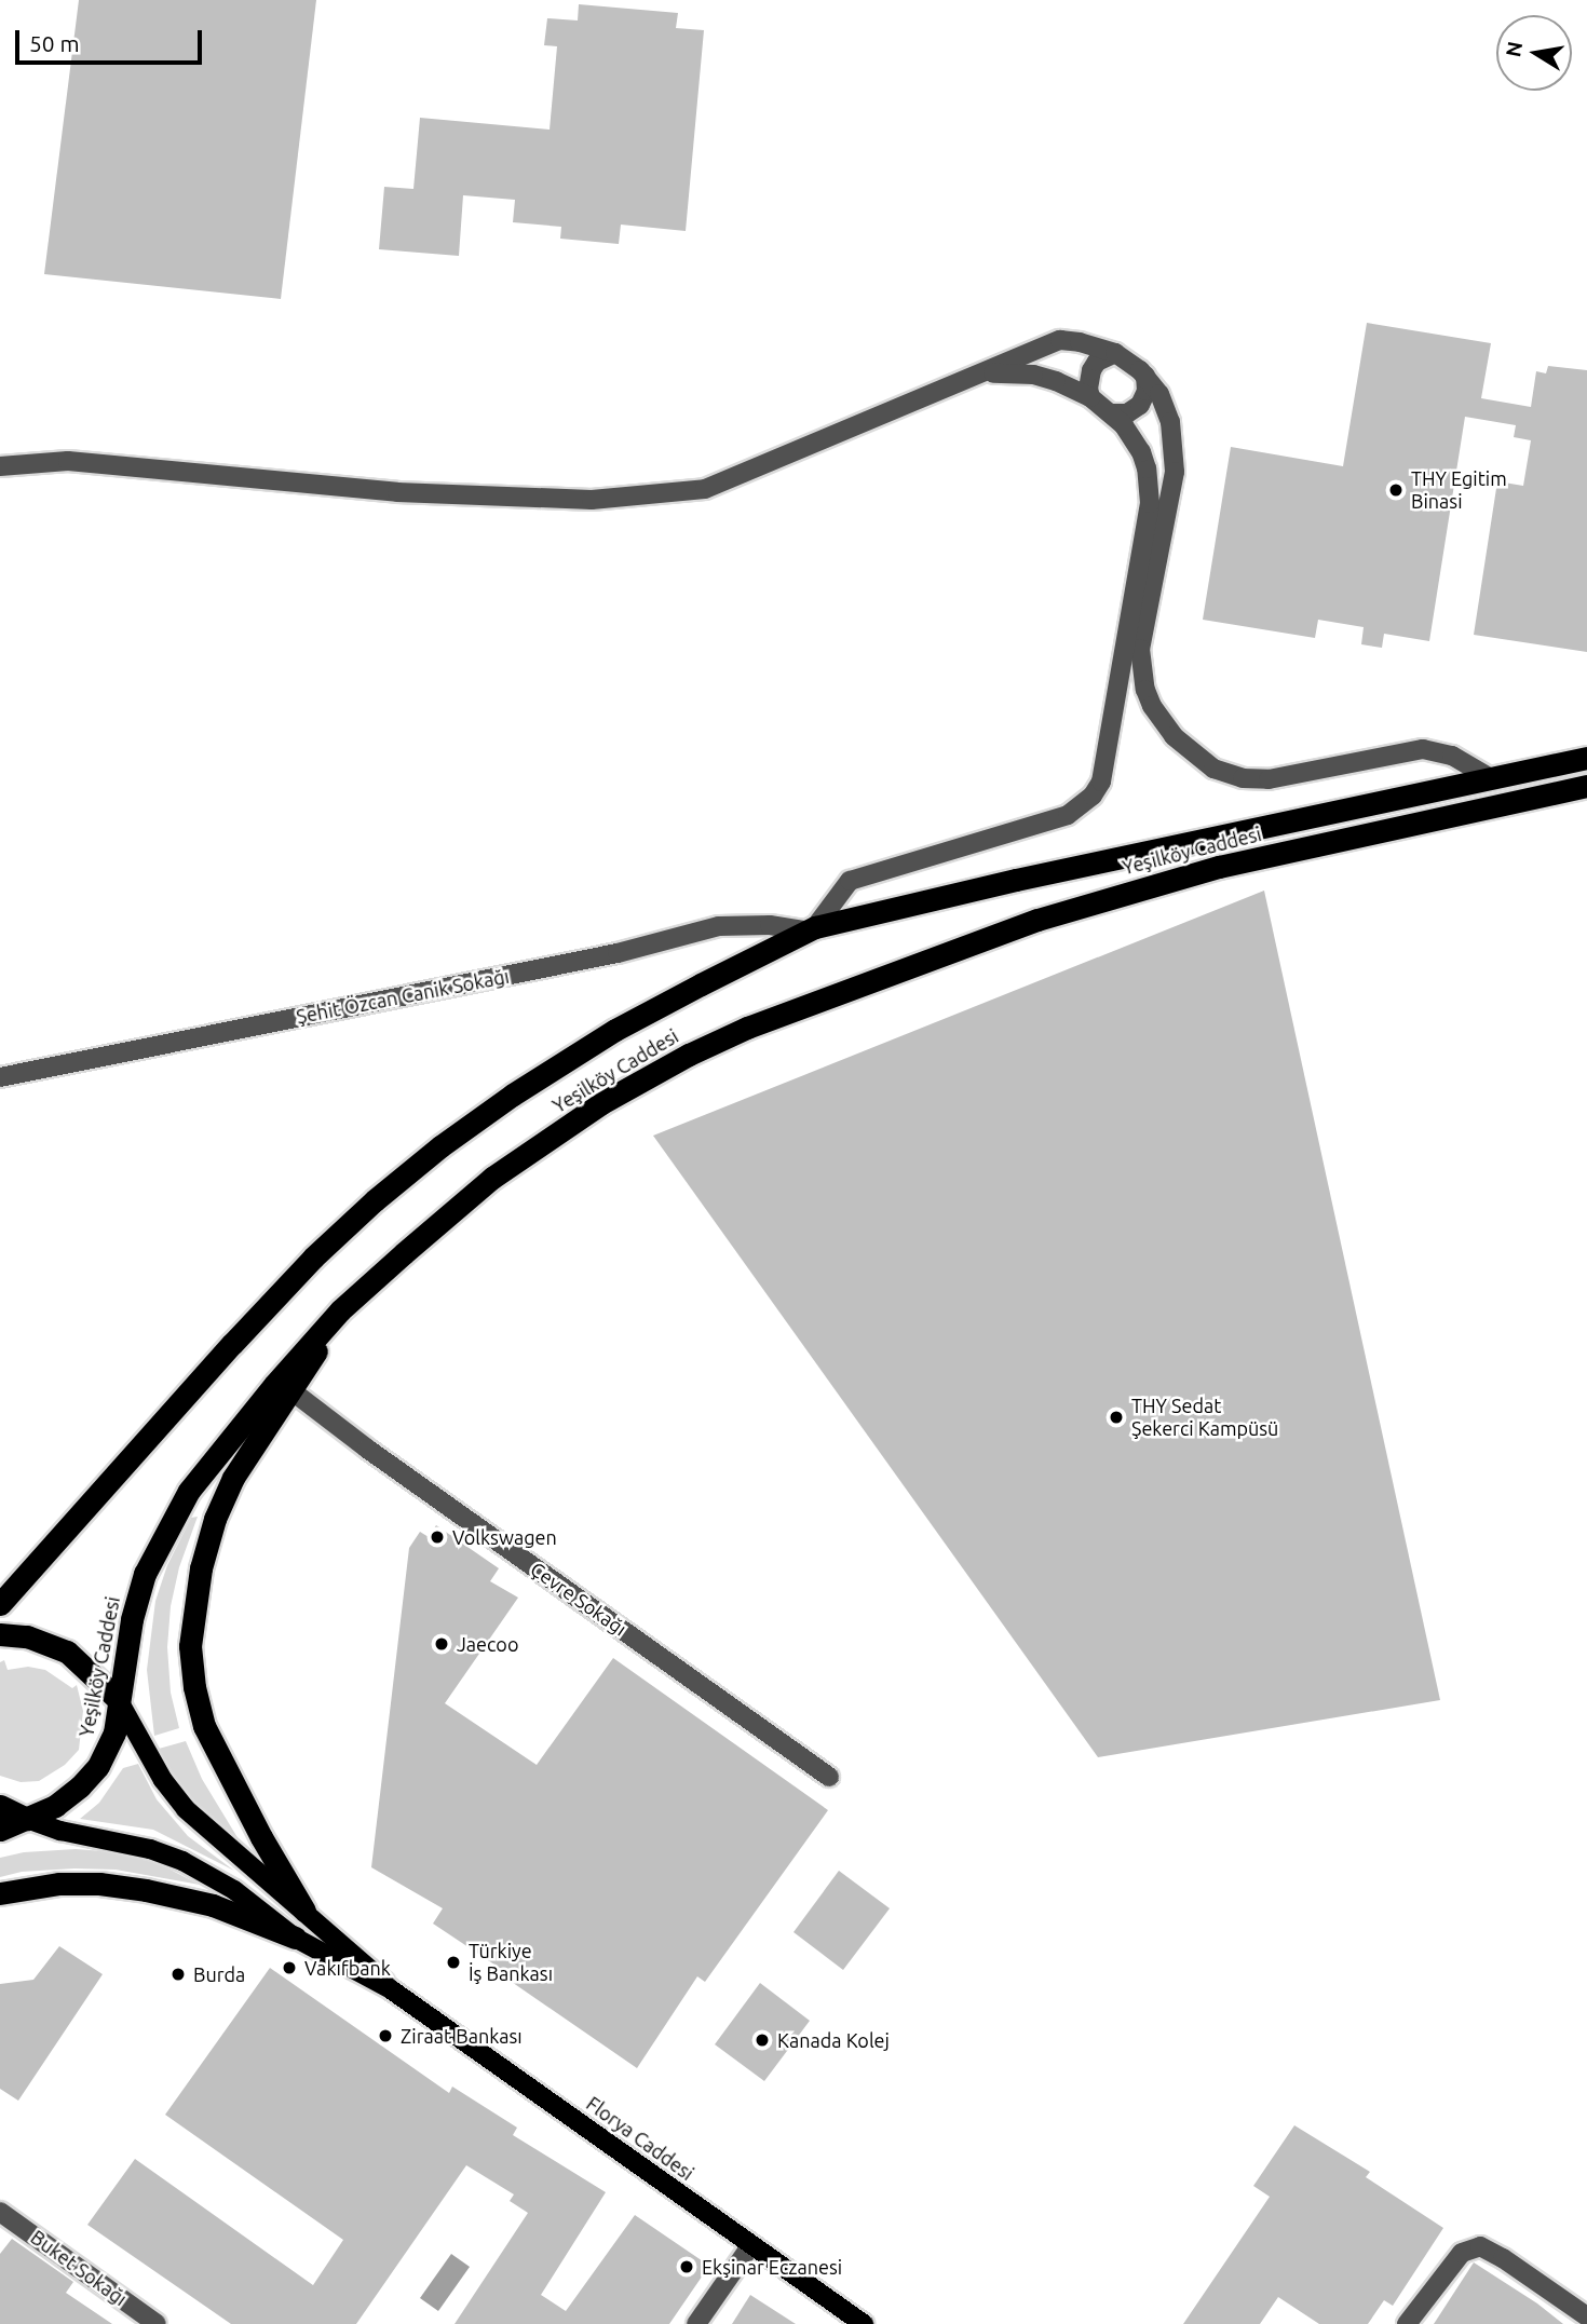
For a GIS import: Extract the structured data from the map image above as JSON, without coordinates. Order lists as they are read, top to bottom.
{
  "streets": {
    "highway": ["Yeşilköy Caddesi"],
    "main road": ["Florya Caddesi"],
    "street": ["Şehit Özcan Canik Sokağı", "Çevre Sokağı", "Buket Sokağı"]
  },
  "crossings": [
    ["Yeşilköy Caddesi", "Şehit Özcan Canik Sokağı"],
    ["Yeşilköy Caddesi", "Florya Caddesi"]
  ],
  "places": [
    "THY Egitim Binasi",
    "THY Sedat Şekerci Kampüsü",
    "Volkswagen",
    "Jaecoo",
    "Türkiye İş Bankası",
    "Vakıfbank",
    "Burda",
    "Ziraat Bankası",
    "Kanada Kolej",
    "Ekşinar Eczanesi"
  ],
  "scale_bar": "50 m",
  "north": "left"
}
